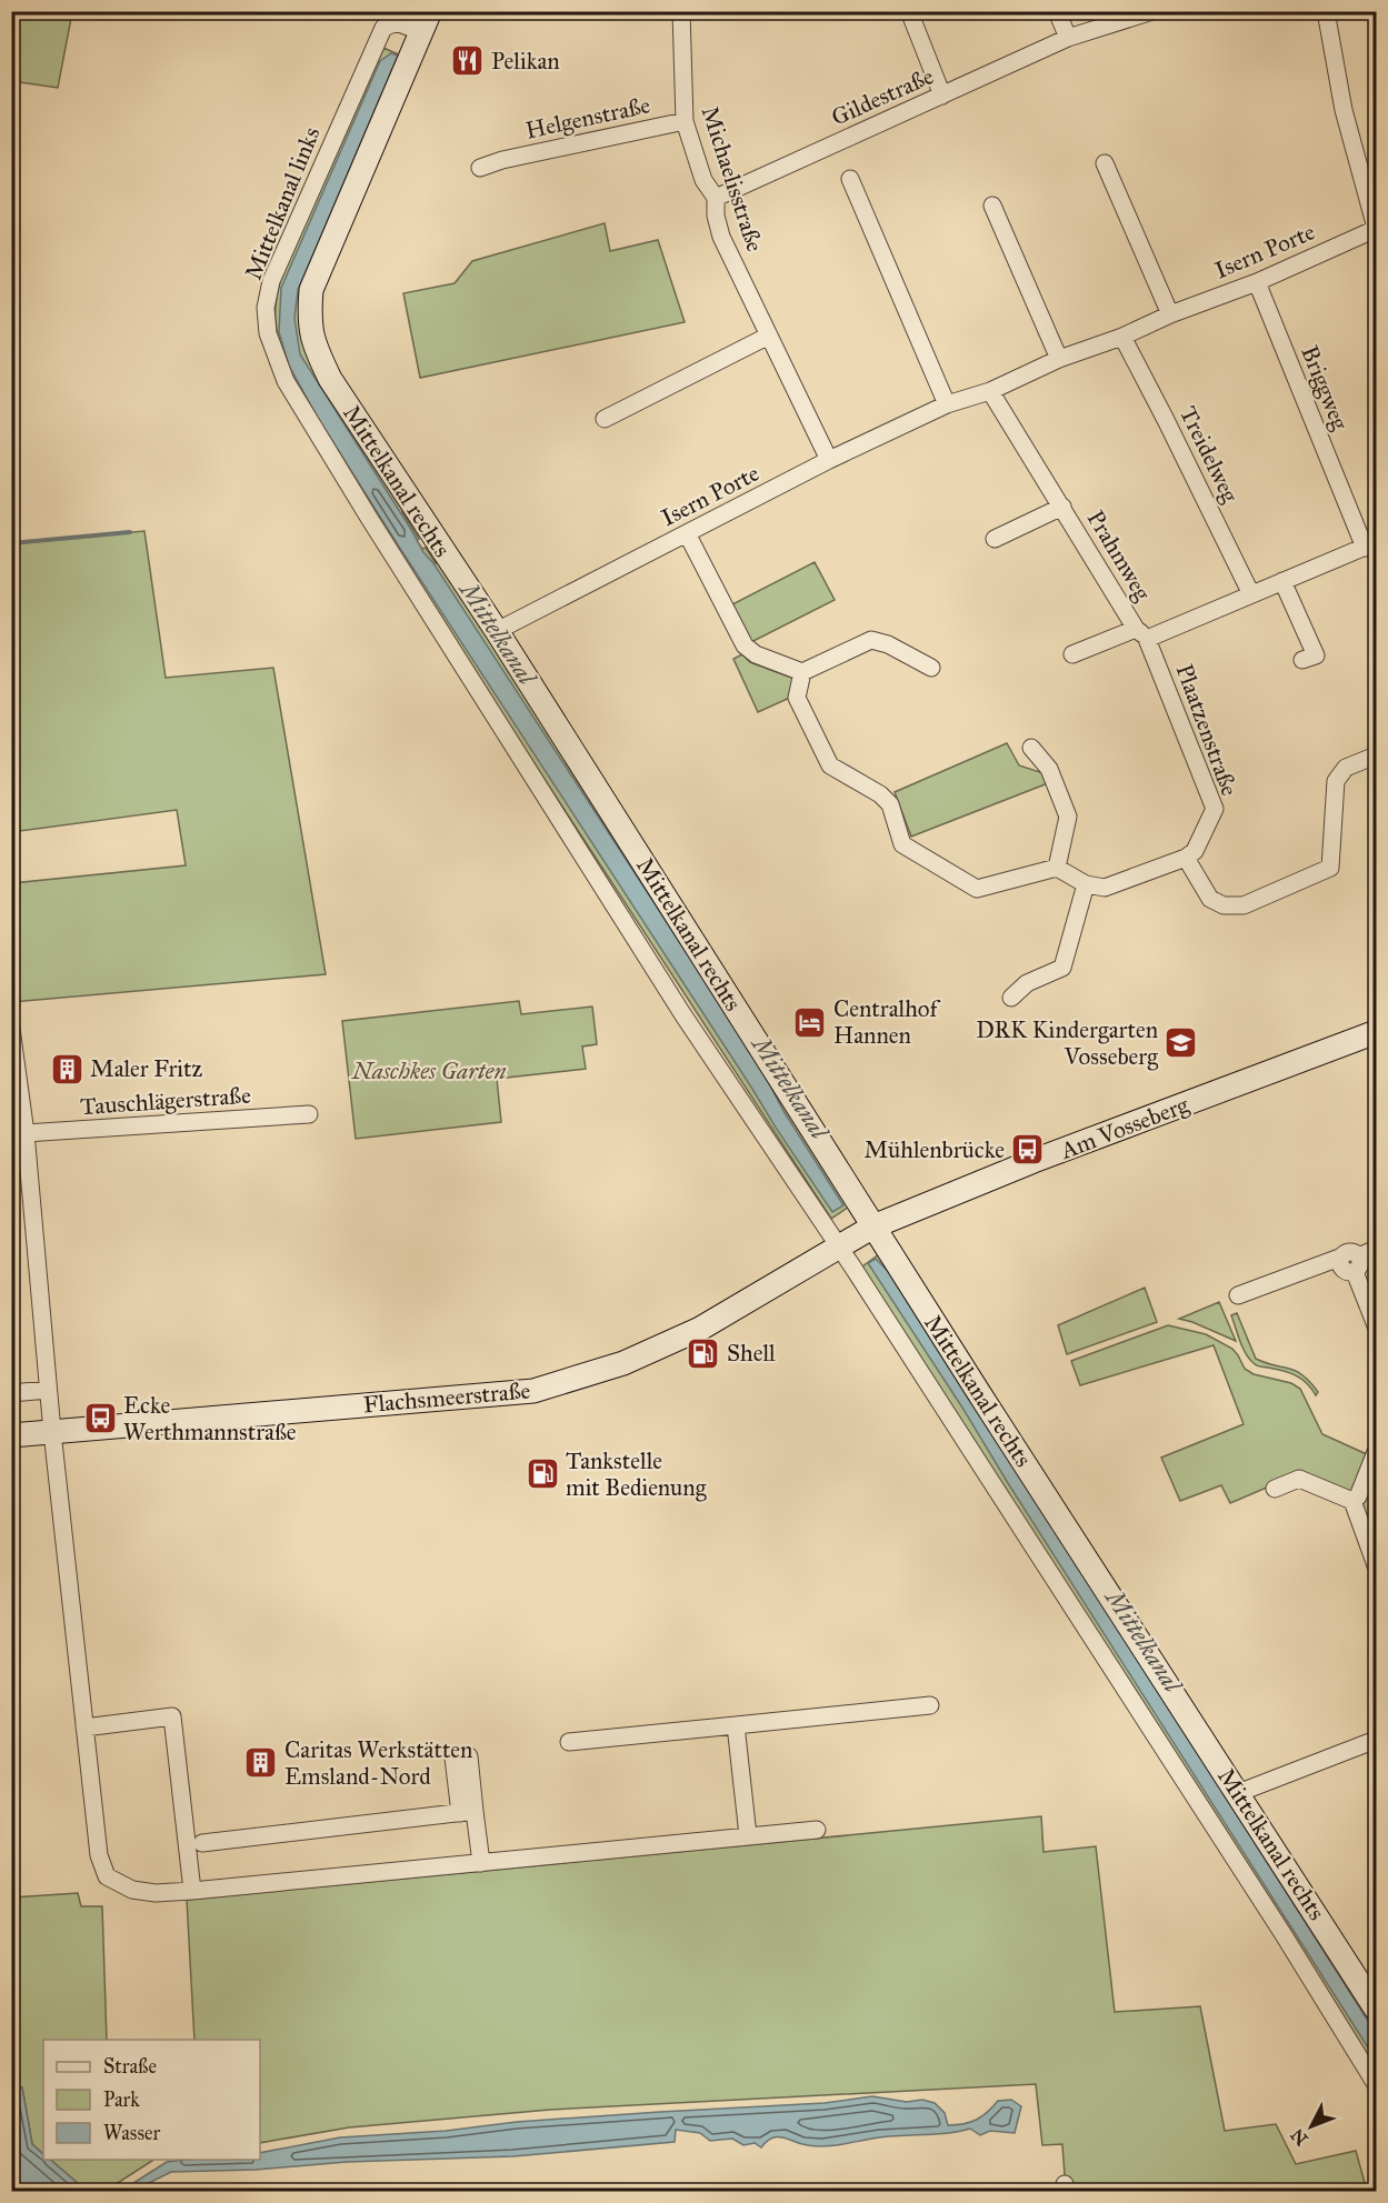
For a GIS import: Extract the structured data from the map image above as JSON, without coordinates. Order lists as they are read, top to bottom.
{
  "streets": {
    "main road": ["Mittelkanal rechts", "Am Vosseberg", "Flachsmeerstraße"],
    "street": [
      "Gildestraße",
      "Helgenstraße",
      "Michaelisstraße",
      "Mittelkanal links",
      "Isern Porte",
      "Briggweg",
      "Treidelweg",
      "Prahmweg",
      "Plaatzenstraße",
      "Tauschlägerstraße"
    ]
  },
  "crossings": [
    ["Gildestraße", "Michaelisstraße"],
    ["Helgenstraße", "Michaelisstraße"],
    ["Michaelisstraße", "Isern Porte"],
    ["Mittelkanal links", "Mittelkanal rechts"],
    ["Mittelkanal links", "Am Vosseberg"],
    ["Mittelkanal links", "Flachsmeerstraße"],
    ["Isern Porte", "Briggweg"],
    ["Isern Porte", "Treidelweg"],
    ["Isern Porte", "Mittelkanal rechts"],
    ["Isern Porte", "Prahmweg"],
    ["Mittelkanal rechts", "Am Vosseberg"],
    ["Mittelkanal rechts", "Flachsmeerstraße"],
    ["Prahmweg", "Plaatzenstraße"],
    ["Am Vosseberg", "Flachsmeerstraße"]
  ],
  "water": ["Mittelkanal"],
  "parks": ["Naschkes Garten"],
  "places": {
    "restaurant": ["Pelikan"],
    "hotel": ["Centralhof Hannen"],
    "school or university": ["DRK Kindergarten Vosseberg"],
    "building": ["Maler Fritz", "Caritas Werkstätten Emsland-Nord"],
    "bus stop": ["Mühlenbrücke", "Ecke Werthmannstraße"],
    "fuel station": ["Shell", "Tankstelle mit Bedienung"]
  },
  "legend": ["Straße", "Park", "Wasser"],
  "north": "bottom left"
}
